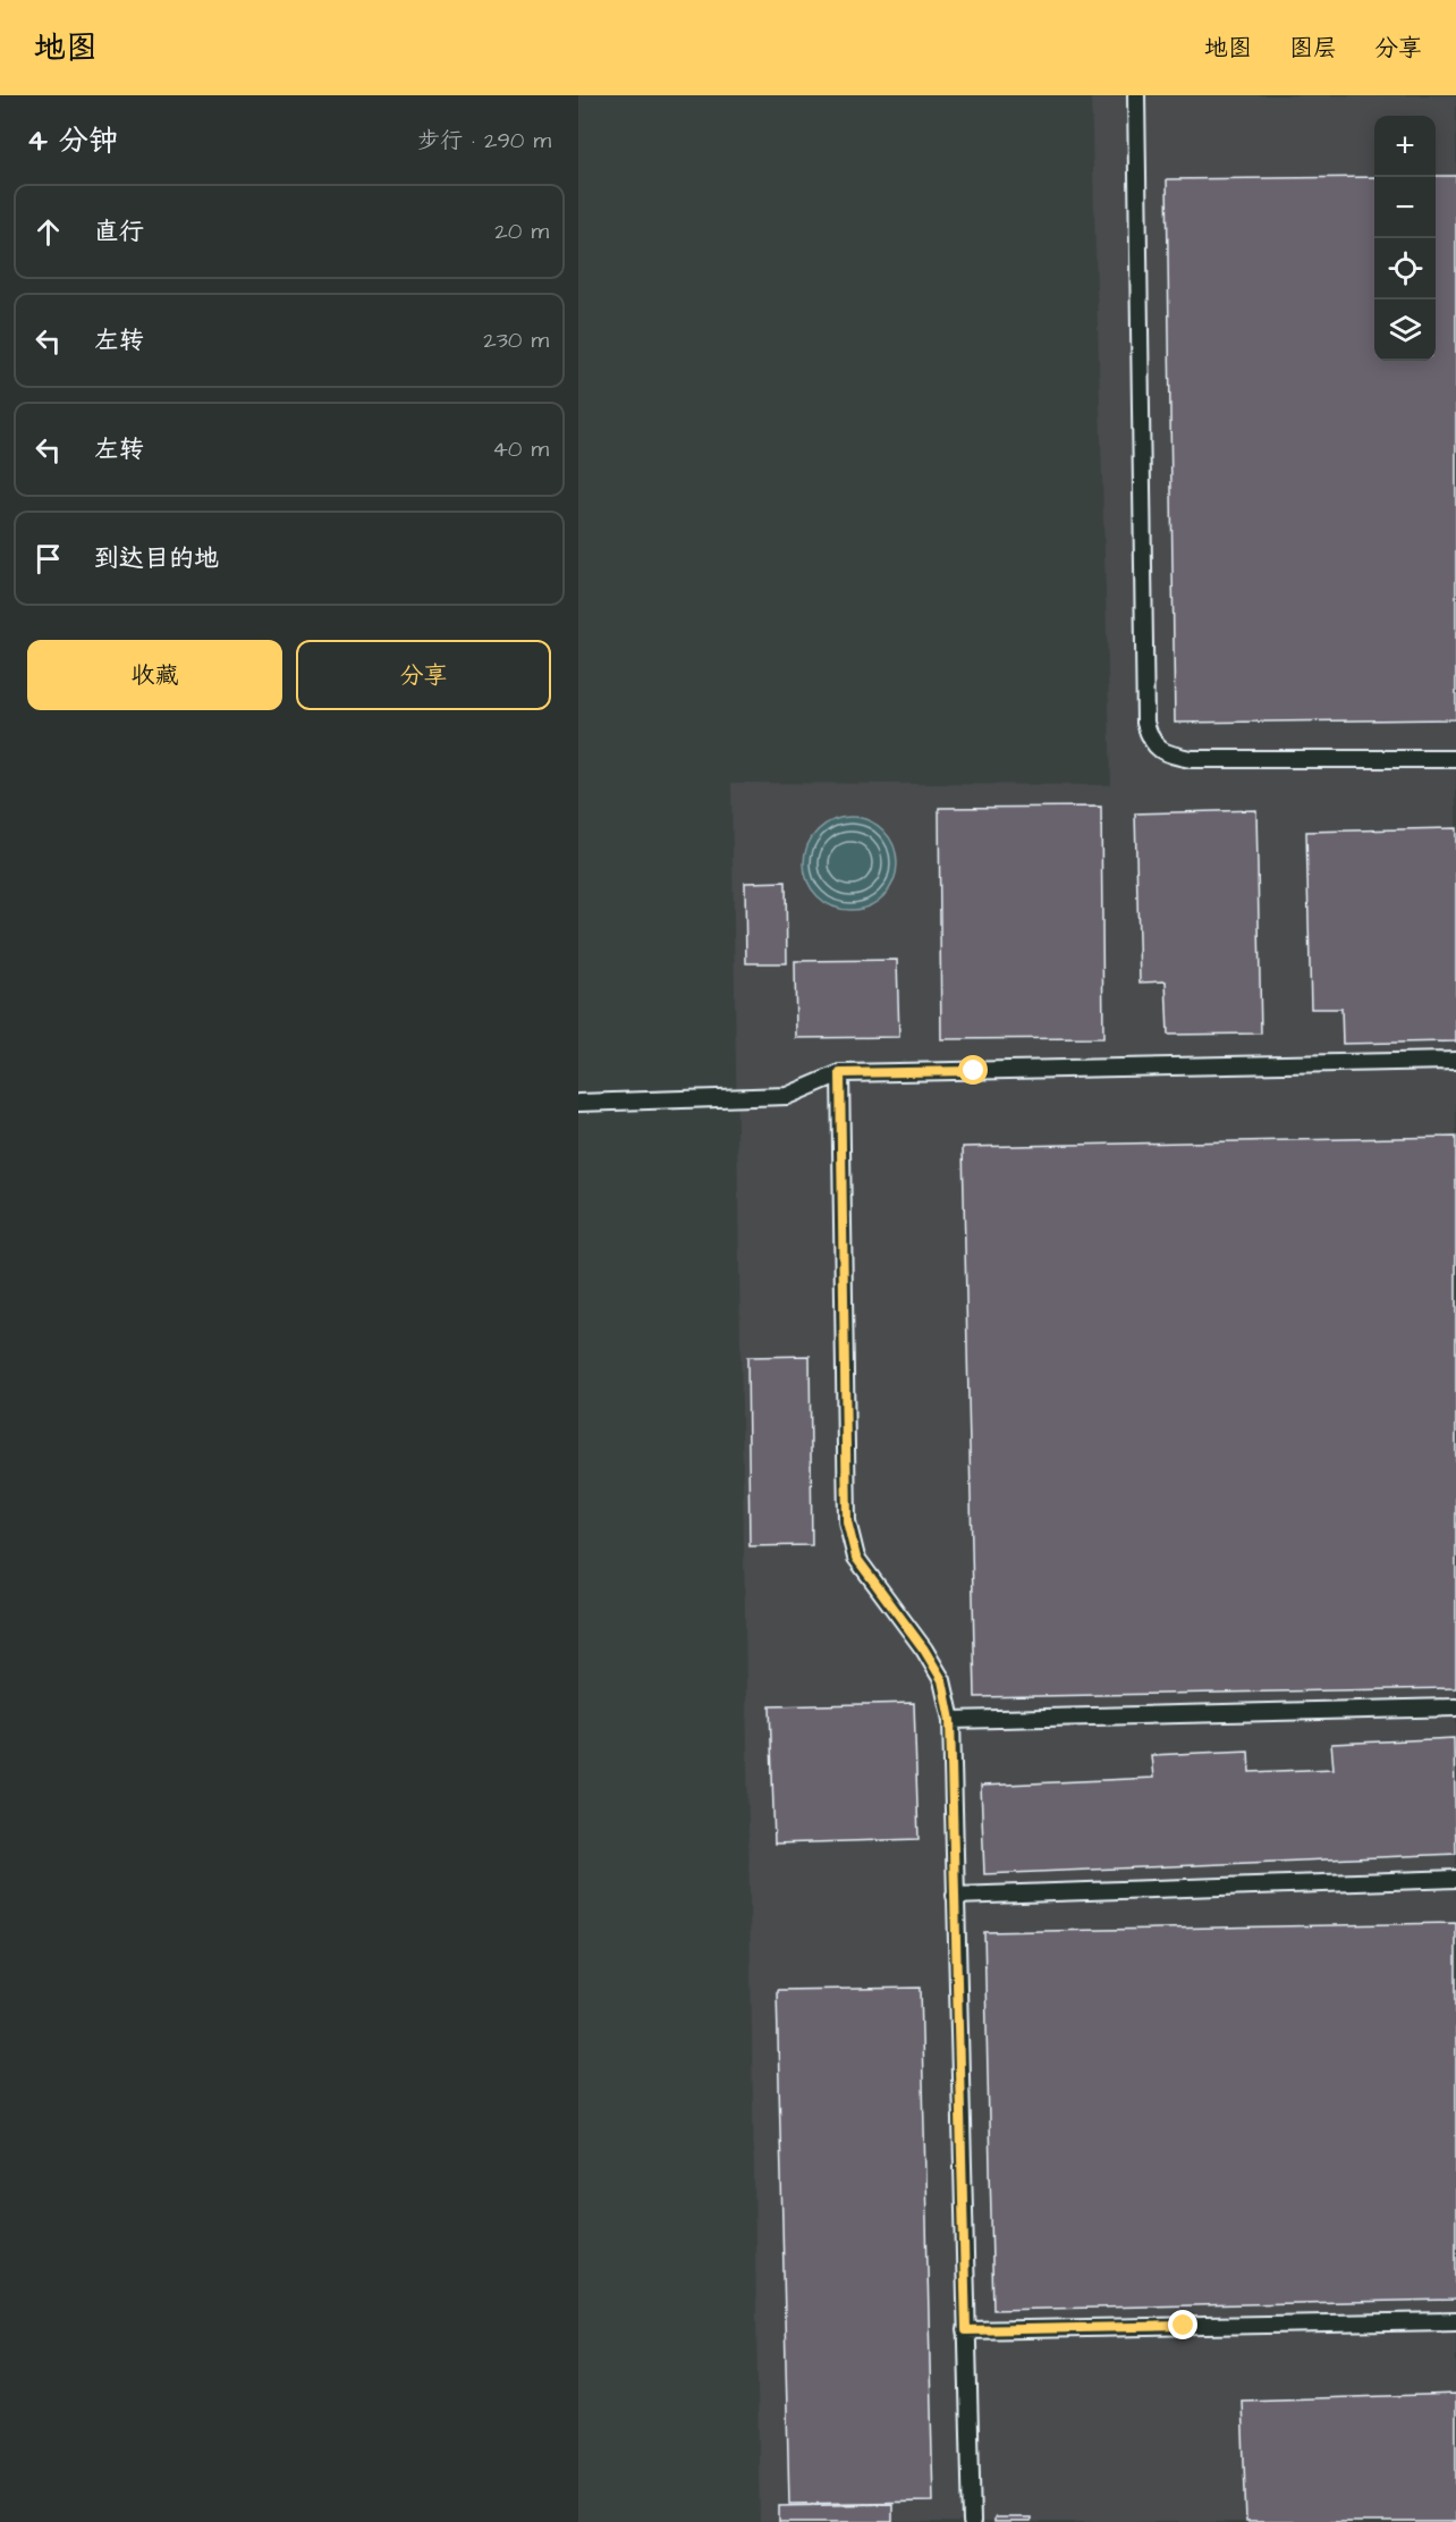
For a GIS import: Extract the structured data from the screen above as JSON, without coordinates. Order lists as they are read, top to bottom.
{
  "page": {
    "header": "地图",
    "nav": ["地图", "图层", "分享"],
    "heading": ["4 分钟", "步行 · 290 m"],
    "map_buttons": ["+", "−"],
    "list": [
      ["直行", "20 m"],
      ["左转", "230 m"],
      ["左转", "40 m"],
      "到达目的地"
    ],
    "buttons": ["收藏", "分享"]
  }
}
